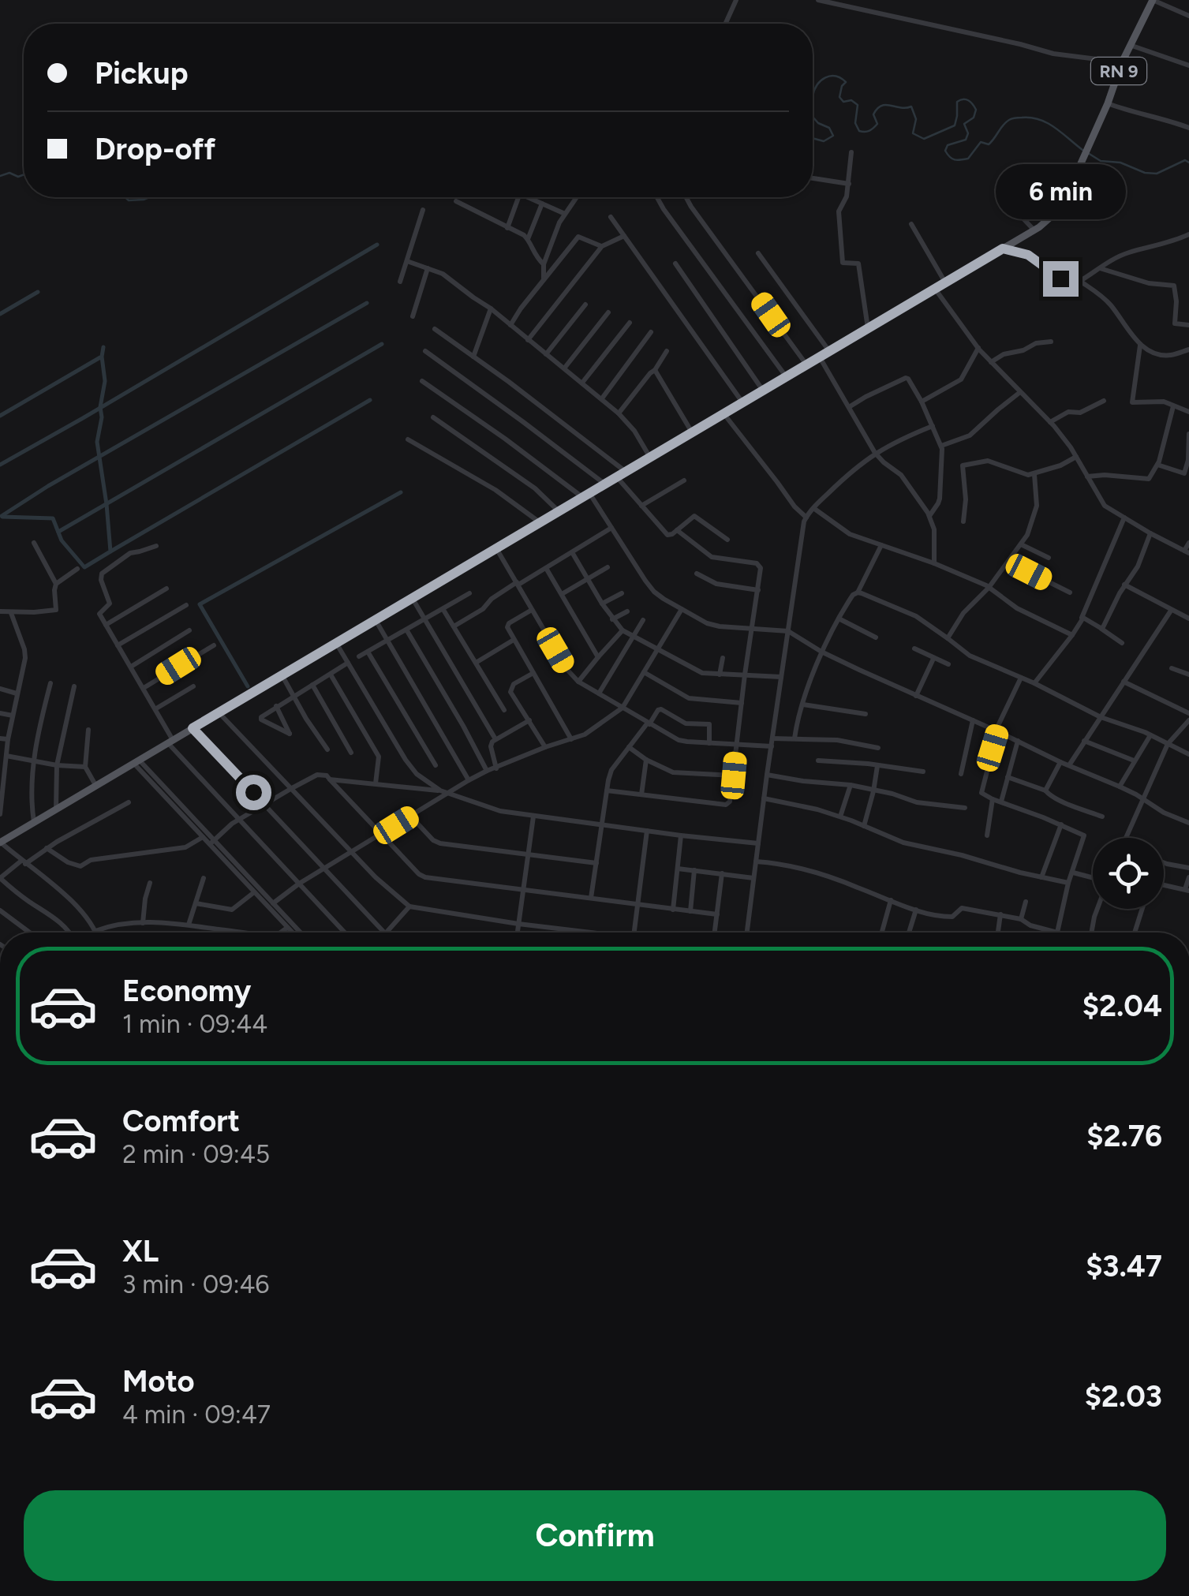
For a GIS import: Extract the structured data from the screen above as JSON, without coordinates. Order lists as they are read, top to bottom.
{
  "streets": {
    "main road": ["RN 9"]
  },
  "page": {
    "banner": ["Pickup", "Drop-off"],
    "bubble": "6 min",
    "list": [
      {
        "name": "Economy",
        "note": "1 min · 09:44",
        "value": "$2.04"
      },
      {
        "name": "Comfort",
        "note": "2 min · 09:45",
        "value": "$2.76"
      },
      {
        "name": "XL",
        "note": "3 min · 09:46",
        "value": "$3.47"
      },
      {
        "name": "Moto",
        "note": "4 min · 09:47",
        "value": "$2.03"
      }
    ],
    "buttons": "Confirm"
  }
}
